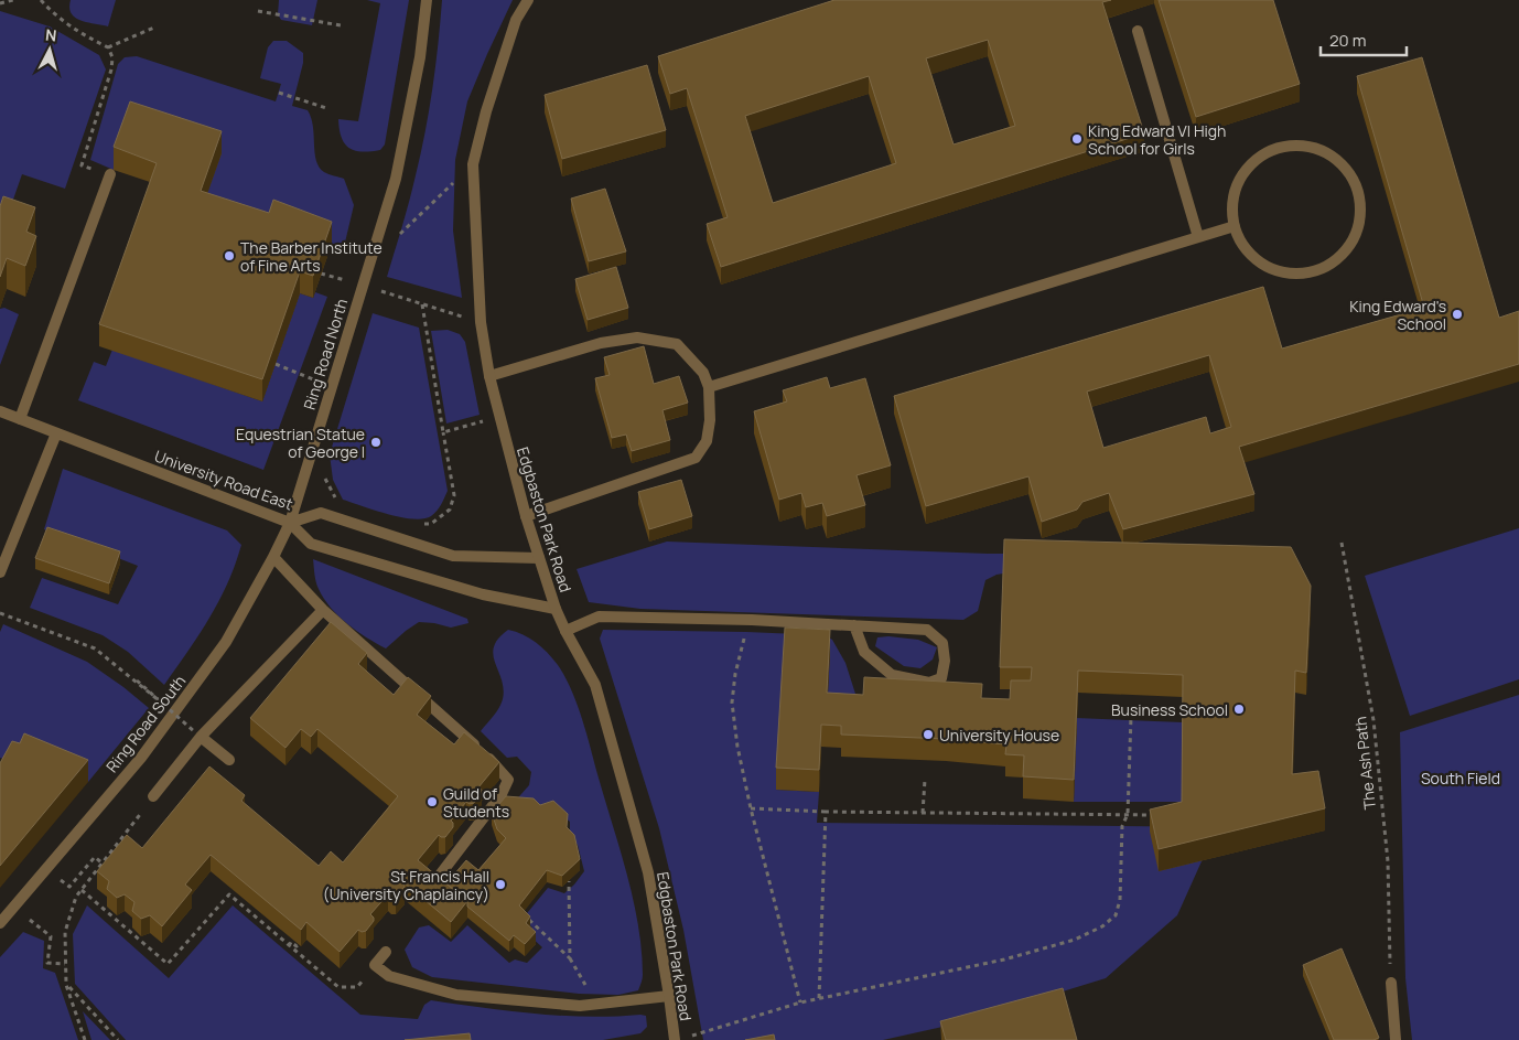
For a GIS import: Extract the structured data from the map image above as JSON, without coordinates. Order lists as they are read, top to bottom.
{
  "streets": {
    "street": [
      "Ring Road North",
      "University Road East",
      "Edgbaston Park Road",
      "Ring Road South"
    ],
    "path": ["The Ash Path"]
  },
  "crossings": [
    ["Ring Road North", "University Road East"],
    ["Ring Road North", "Ring Road South"],
    ["University Road East", "Edgbaston Park Road"],
    ["University Road East", "Ring Road South"]
  ],
  "parks": ["South Field"],
  "places": [
    "King Edward VI High School for Girls",
    "The Barber Institute of Fine Arts",
    "King Edward's School",
    "Equestrian Statue of George I",
    "Business School",
    "University House",
    "Guild of Students",
    "St Francis Hall (University Chaplaincy)"
  ],
  "scale_bar": "20 m",
  "north": "top"
}
